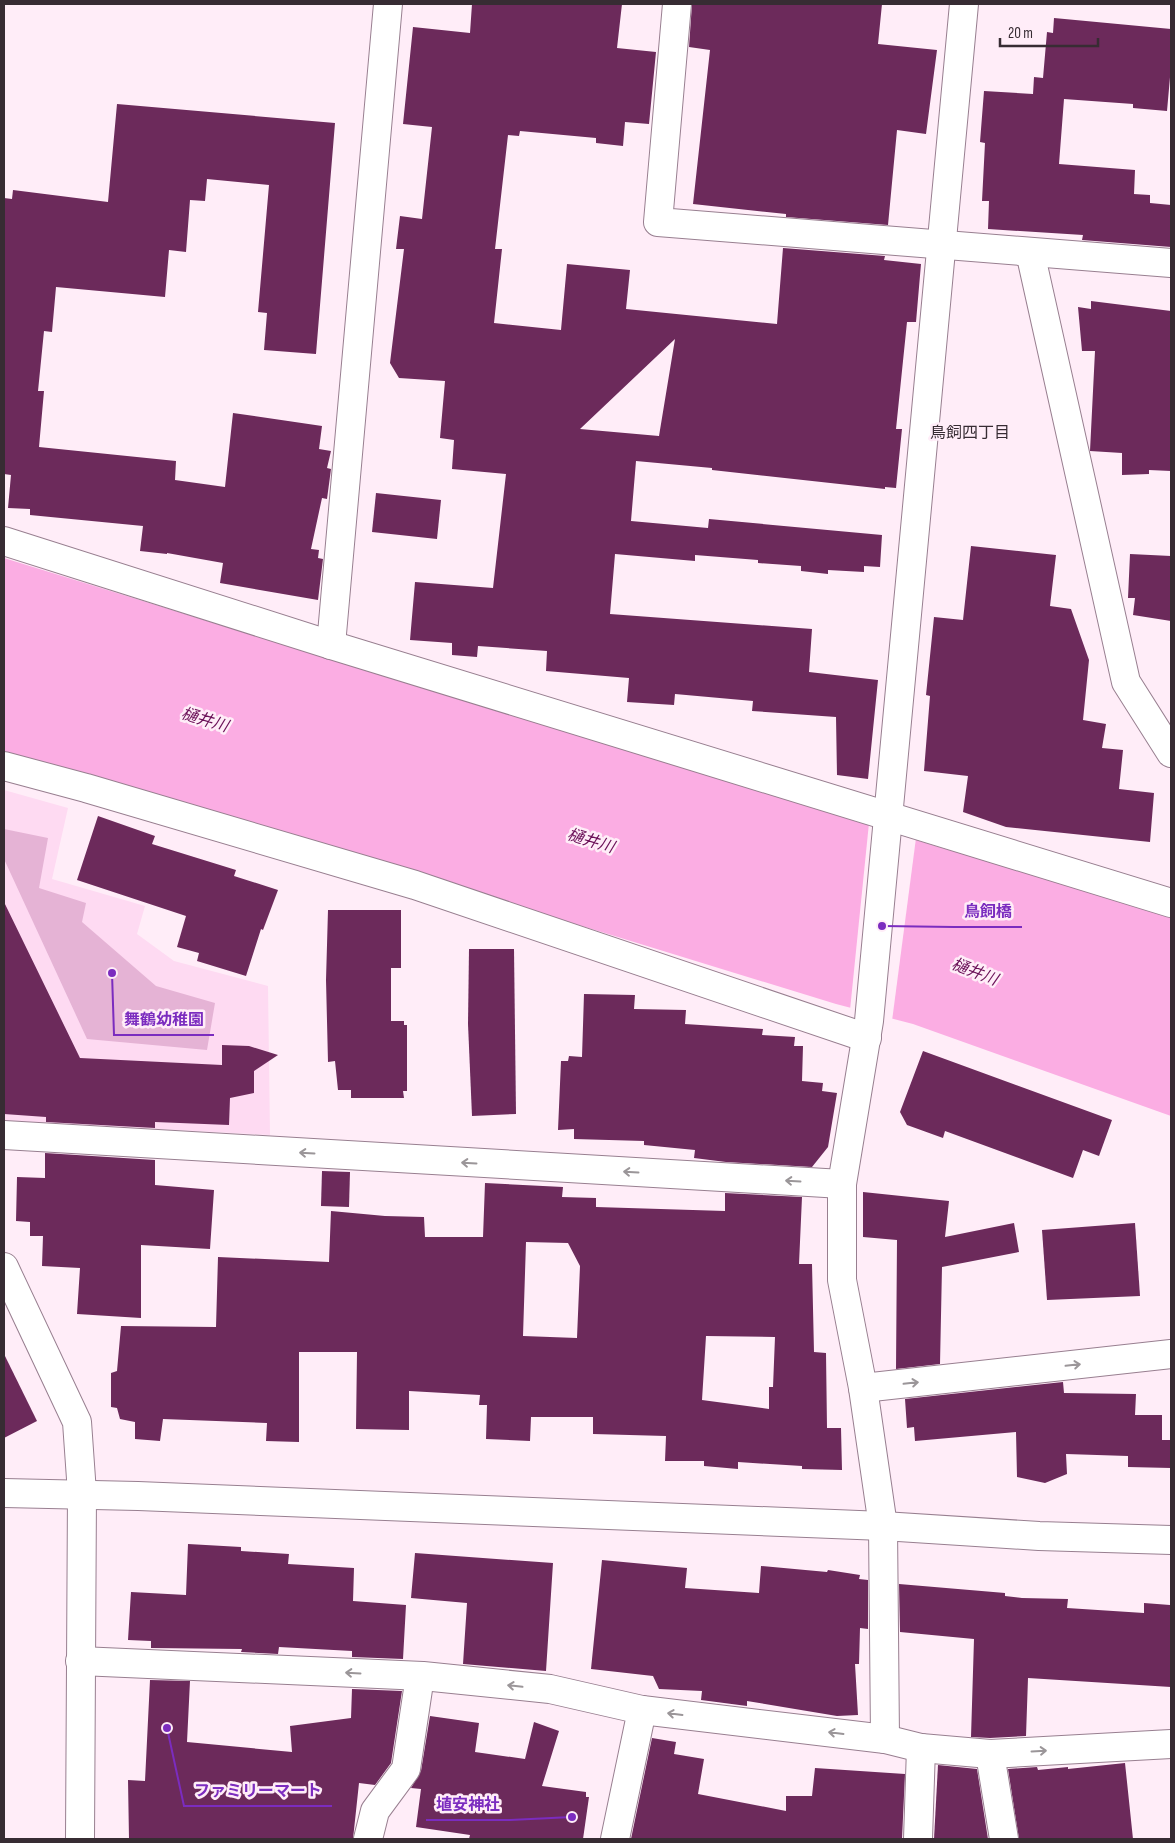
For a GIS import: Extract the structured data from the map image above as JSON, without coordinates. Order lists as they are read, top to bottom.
{
  "districts": ["鳥飼四丁目"],
  "water": ["樋井川"],
  "places": [
    "鳥飼橋",
    "舞鶴幼稚園",
    "ファミリーマート",
    "埴安神社"
  ],
  "scale_bar": "20 m"
}
